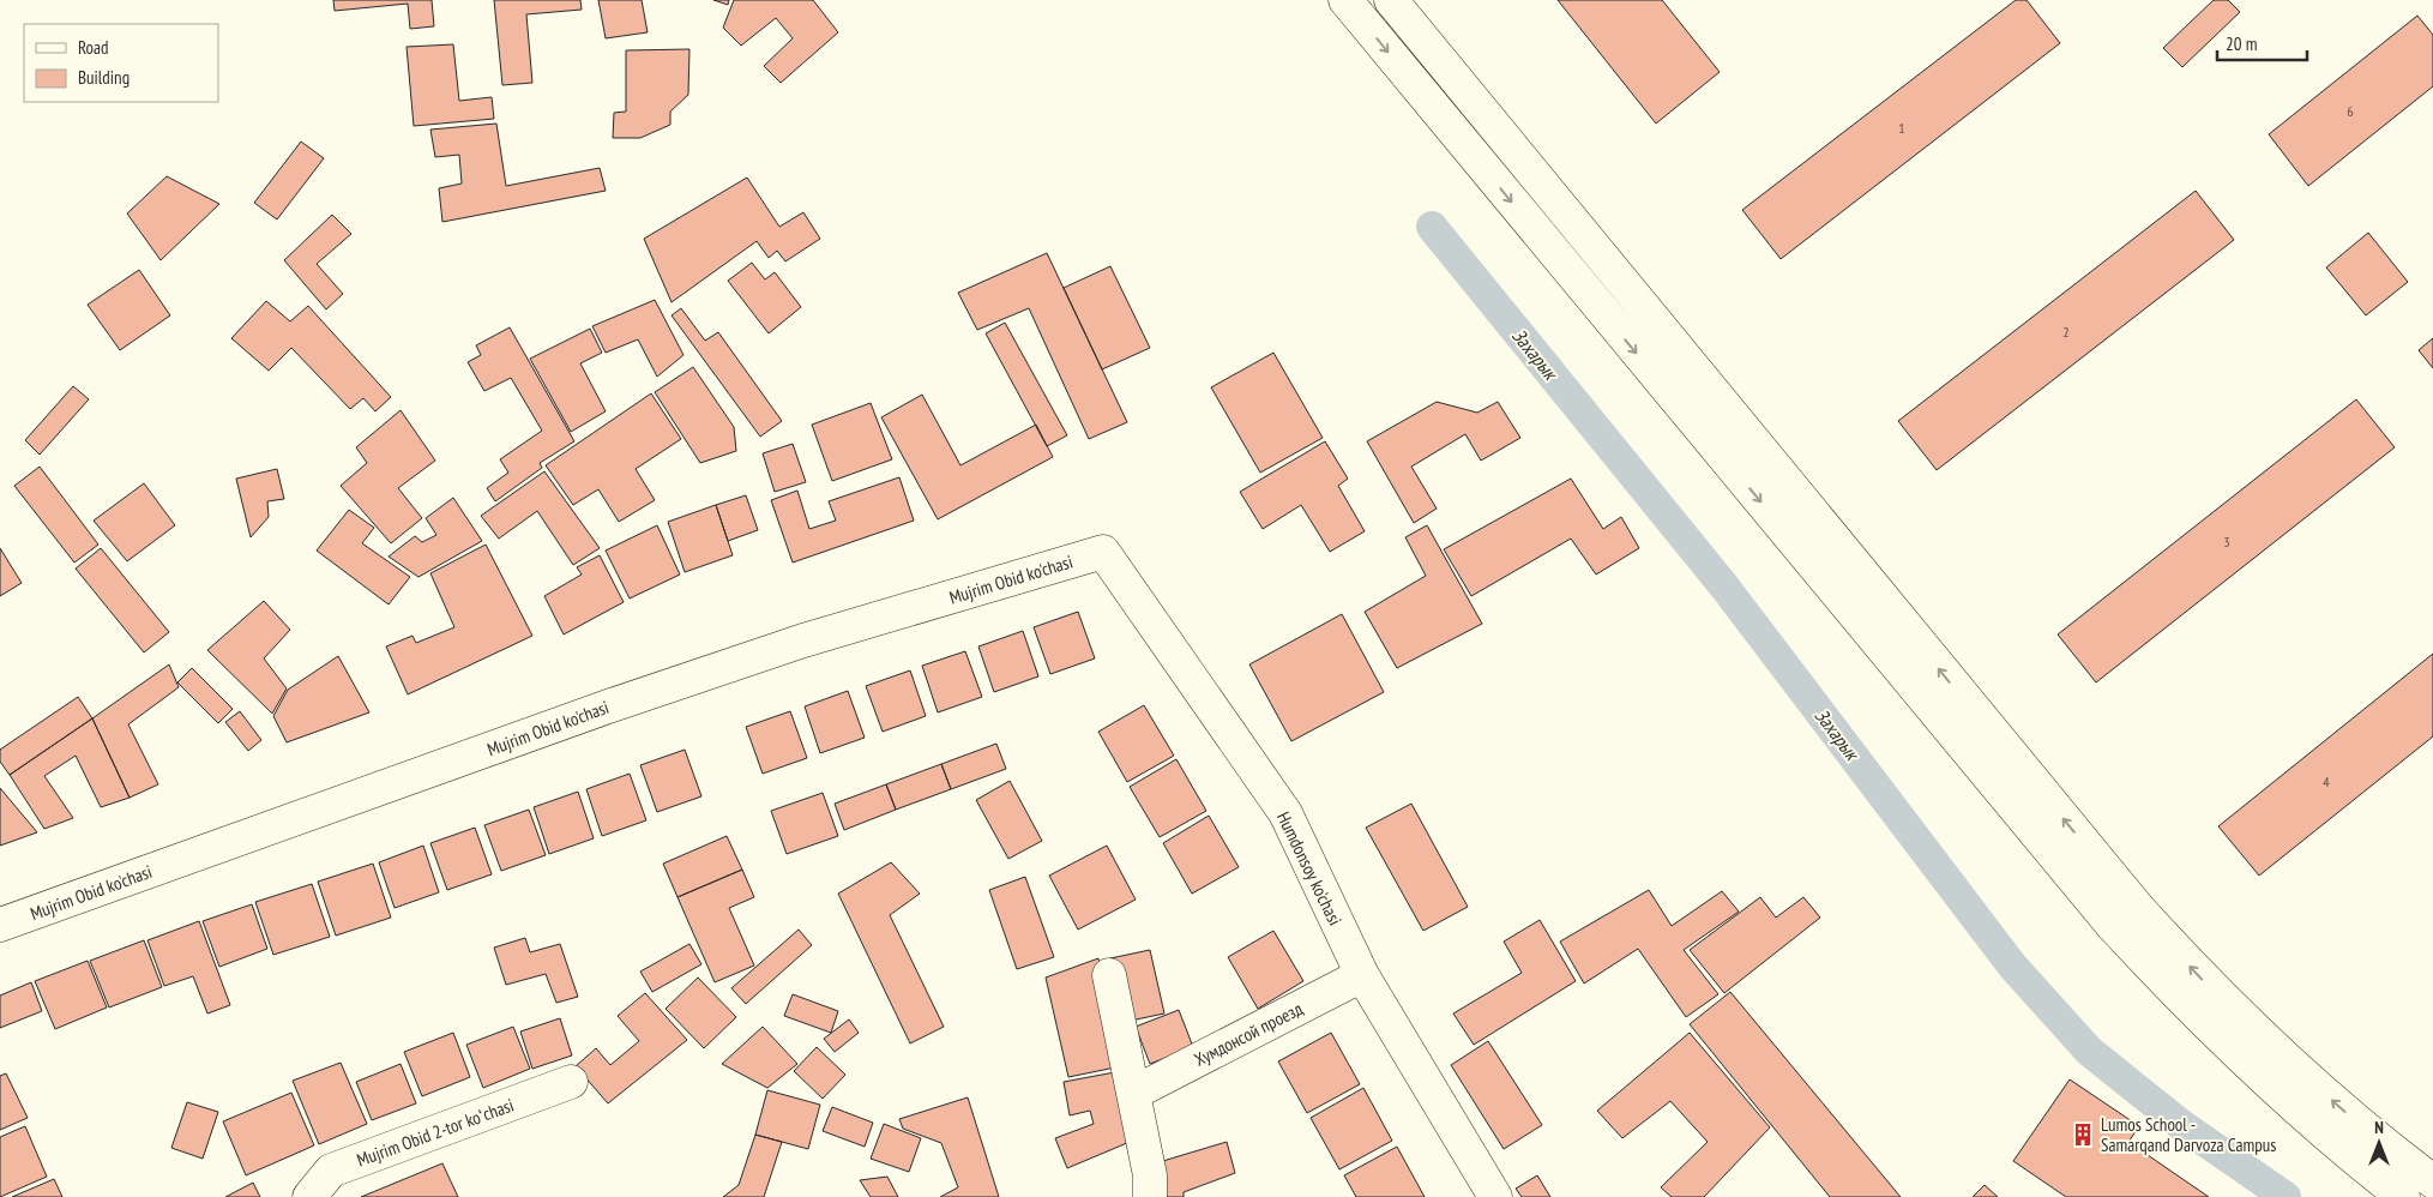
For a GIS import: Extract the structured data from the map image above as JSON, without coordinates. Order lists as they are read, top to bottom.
{
  "streets": {
    "street": [
      "Mujrim Obid ko'chasi",
      "Humdonsoy ko'chasi",
      "Хумдонсой проезд",
      "Mujrim Obid 2-tor koʻchasi"
    ]
  },
  "crossings": [
    ["Mujrim Obid ko'chasi", "Humdonsoy ko'chasi"],
    ["Humdonsoy ko'chasi", "Хумдонсой проезд"]
  ],
  "water": ["Захарык"],
  "places": {
    "building": ["Lumos School - Samarqand Darvoza Campus"]
  },
  "house_numbers": [
    "6",
    "1",
    "2",
    "3",
    "4"
  ],
  "legend": ["Road", "Building"],
  "scale_bar": "20 m",
  "north": "top"
}
